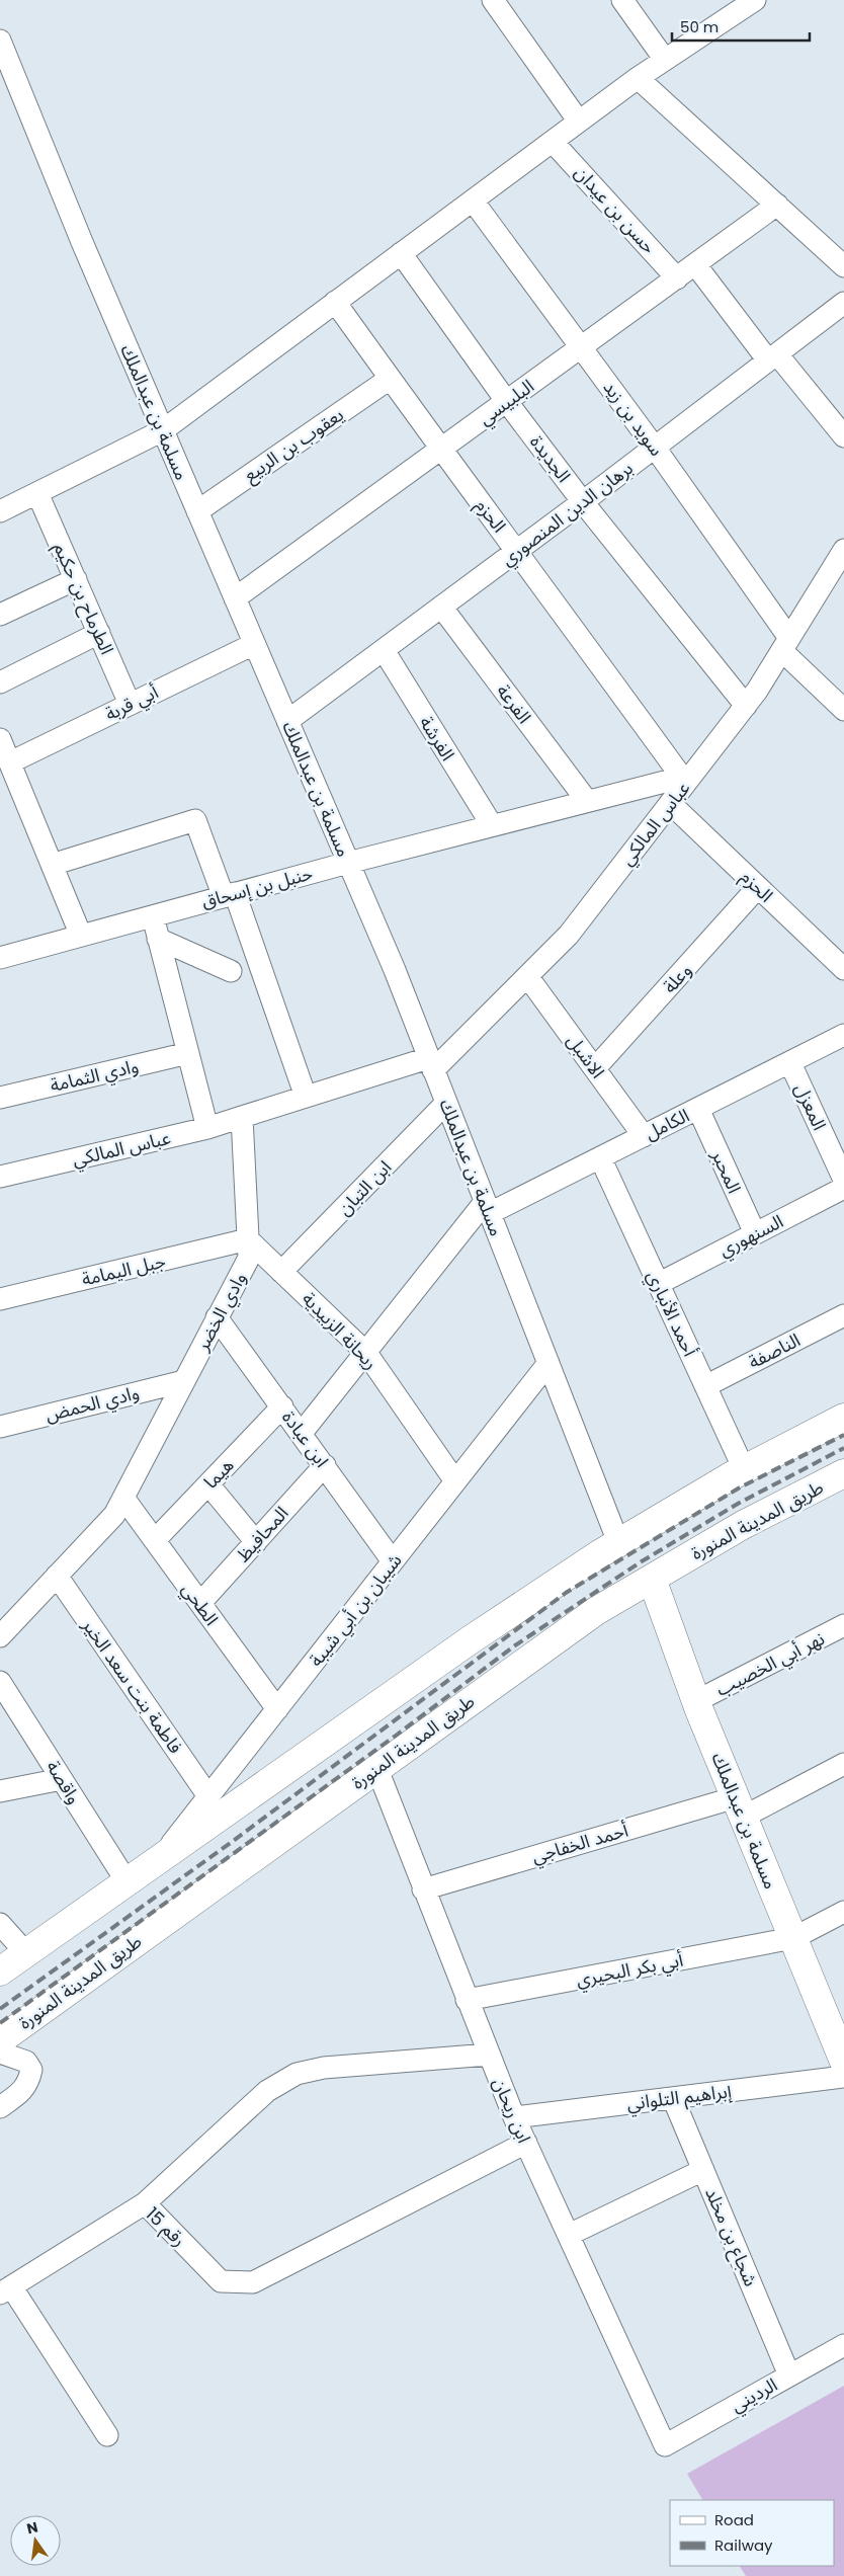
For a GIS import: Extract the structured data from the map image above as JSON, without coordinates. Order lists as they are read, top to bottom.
{
  "streets": {
    "main road": ["مسلمة بن عبدالملك", "طريق المدينة المنورة"],
    "street": [
      "حسن بن عيدان",
      "البلبيسي",
      "سويد بن زيد",
      "يعقوب بن الربيع",
      "الجديدة",
      "برهان الدين المنصوري",
      "الحزم",
      "الطرماح بن حكيم",
      "أبي قربة",
      "الفرعة",
      "الفرشة",
      "عباس المالكي",
      "حنبل بن إسحاق",
      "وعلة",
      "الاشبل",
      "وادي الثمامة",
      "المعزل",
      "الكامل",
      "المحبر",
      "ابن التبان",
      "السنهوري",
      "جبل اليمامة",
      "وادي الخضر",
      "أحمد الأنباري",
      "ريحانة الزبيدية",
      "الناصفة",
      "وادي الحمض",
      "ابن عبادة",
      "هيما",
      "المحافيظ",
      "الطحي",
      "شيبان بن أبي شيبة",
      "نهر أبي الخصيب",
      "فاطمة بنت سعد الخير",
      "واقصة",
      "أحمد الخفاجي",
      "أبي بكر البحيري",
      "إبراهيم التلواني",
      "ابن ريحان",
      "رقم 15",
      "شجاع بن مخلد",
      "الرديني"
    ]
  },
  "crossings": [
    ["حسن بن عيدان", "البلبيسي"],
    ["البلبيسي", "مسلمة بن عبدالملك"],
    ["البلبيسي", "سويد بن زيد"],
    ["البلبيسي", "الجديدة"],
    ["البلبيسي", "الحزم"],
    ["مسلمة بن عبدالملك", "يعقوب بن الربيع"],
    ["مسلمة بن عبدالملك", "برهان الدين المنصوري"],
    ["مسلمة بن عبدالملك", "أبي قربة"],
    ["مسلمة بن عبدالملك", "عباس المالكي"],
    ["مسلمة بن عبدالملك", "حنبل بن إسحاق"],
    ["مسلمة بن عبدالملك", "الكامل"],
    ["مسلمة بن عبدالملك", "ابن التبان"],
    ["مسلمة بن عبدالملك", "طريق المدينة المنورة"],
    ["مسلمة بن عبدالملك", "شيبان بن أبي شيبة"],
    ["مسلمة بن عبدالملك", "نهر أبي الخصيب"],
    ["مسلمة بن عبدالملك", "أحمد الخفاجي"],
    ["مسلمة بن عبدالملك", "أبي بكر البحيري"],
    ["سويد بن زيد", "برهان الدين المنصوري"],
    ["سويد بن زيد", "عباس المالكي"],
    ["يعقوب بن الربيع", "الحزم"],
    ["الجديدة", "برهان الدين المنصوري"],
    ["الجديدة", "عباس المالكي"],
    ["برهان الدين المنصوري", "الحزم"],
    ["برهان الدين المنصوري", "الفرعة"],
    ["برهان الدين المنصوري", "الفرشة"],
    ["الحزم", "عباس المالكي"],
    ["الحزم", "حنبل بن إسحاق"],
    ["الحزم", "وعلة"],
    ["الطرماح بن حكيم", "أبي قربة"],
    ["الفرعة", "حنبل بن إسحاق"],
    ["الفرشة", "حنبل بن إسحاق"],
    ["عباس المالكي", "حنبل بن إسحاق"],
    ["عباس المالكي", "الاشبل"],
    ["عباس المالكي", "وادي الخضر"],
    ["وعلة", "الاشبل"],
    ["الاشبل", "الكامل"],
    ["المعزل", "الكامل"],
    ["الكامل", "المحبر"],
    ["الكامل", "أحمد الأنباري"],
    ["الكامل", "ريحانة الزبيدية"],
    ["الكامل", "ابن عبادة"],
    ["المحبر", "السنهوري"],
    ["ابن التبان", "ريحانة الزبيدية"],
    ["السنهوري", "أحمد الأنباري"],
    ["جبل اليمامة", "وادي الخضر"],
    ["جبل اليمامة", "ريحانة الزبيدية"],
    ["وادي الخضر", "ريحانة الزبيدية"],
    ["وادي الخضر", "وادي الحمض"],
    ["وادي الخضر", "ابن عبادة"],
    ["وادي الخضر", "الطحي"],
    ["وادي الخضر", "فاطمة بنت سعد الخير"],
    ["أحمد الأنباري", "الناصفة"],
    ["ريحانة الزبيدية", "شيبان بن أبي شيبة"],
    ["ابن عبادة", "هيما"],
    ["ابن عبادة", "المحافيظ"],
    ["ابن عبادة", "شيبان بن أبي شيبة"],
    ["هيما", "الطحي"],
    ["طريق المدينة المنورة", "ابن ريحان"],
    ["المحافيظ", "الطحي"],
    ["الطحي", "شيبان بن أبي شيبة"],
    ["شيبان بن أبي شيبة", "فاطمة بنت سعد الخير"],
    ["أحمد الخفاجي", "ابن ريحان"],
    ["أبي بكر البحيري", "ابن ريحان"],
    ["إبراهيم التلواني", "ابن ريحان"],
    ["إبراهيم التلواني", "شجاع بن مخلد"],
    ["ابن ريحان", "رقم 15"],
    ["ابن ريحان", "الرديني"],
    ["شجاع بن مخلد", "الرديني"]
  ],
  "legend": ["Road", "Railway"],
  "scale_bar": "50 m",
  "north": "top"
}
